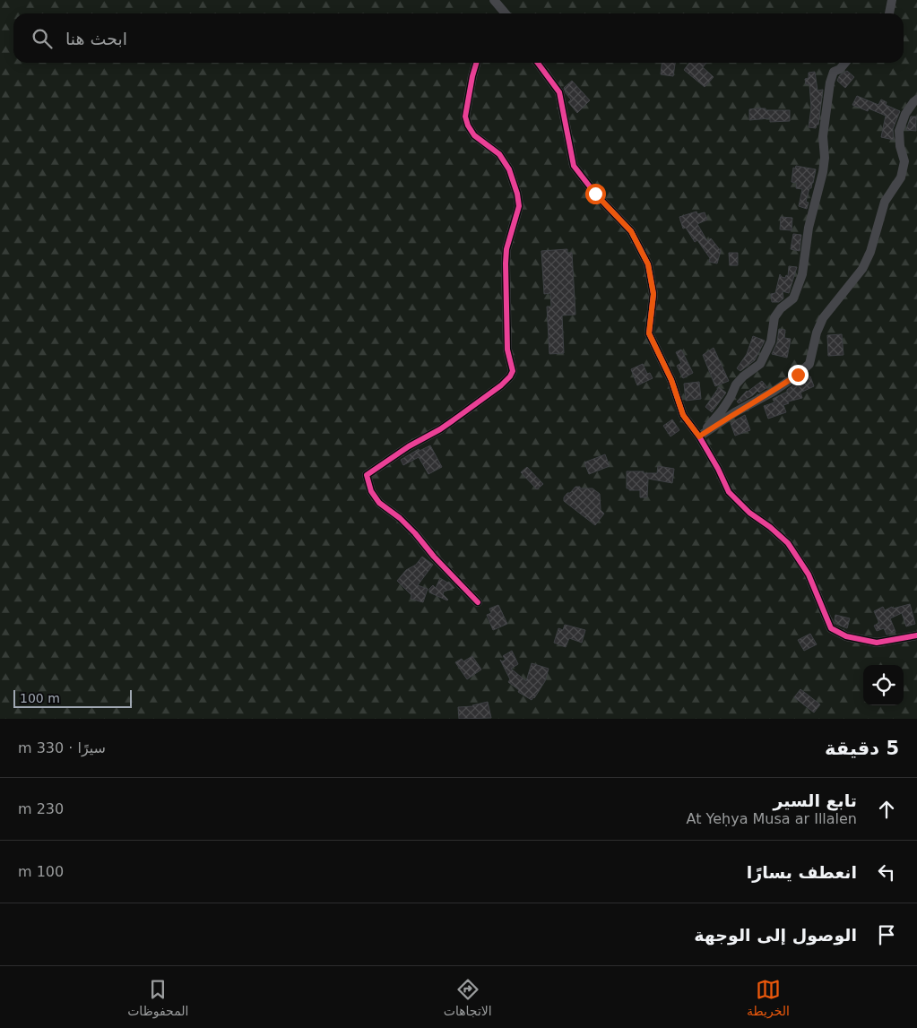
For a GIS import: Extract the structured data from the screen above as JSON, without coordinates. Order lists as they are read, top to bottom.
{
  "scale_bar": "100 m",
  "page": {
    "search": "ابحث هنا",
    "scale": "100 m",
    "heading": ["5 دقيقة", "سيرًا · 330 m"],
    "list": [
      ["تابع السير", "At Yeḥya Musa ar Illalen", "230 m"],
      ["انعطف يسارًا", "100 m"],
      "الوصول إلى الوجهة"
    ],
    "nav": ["الخريطة", "الاتجاهات", "المحفوظات"]
  }
}
